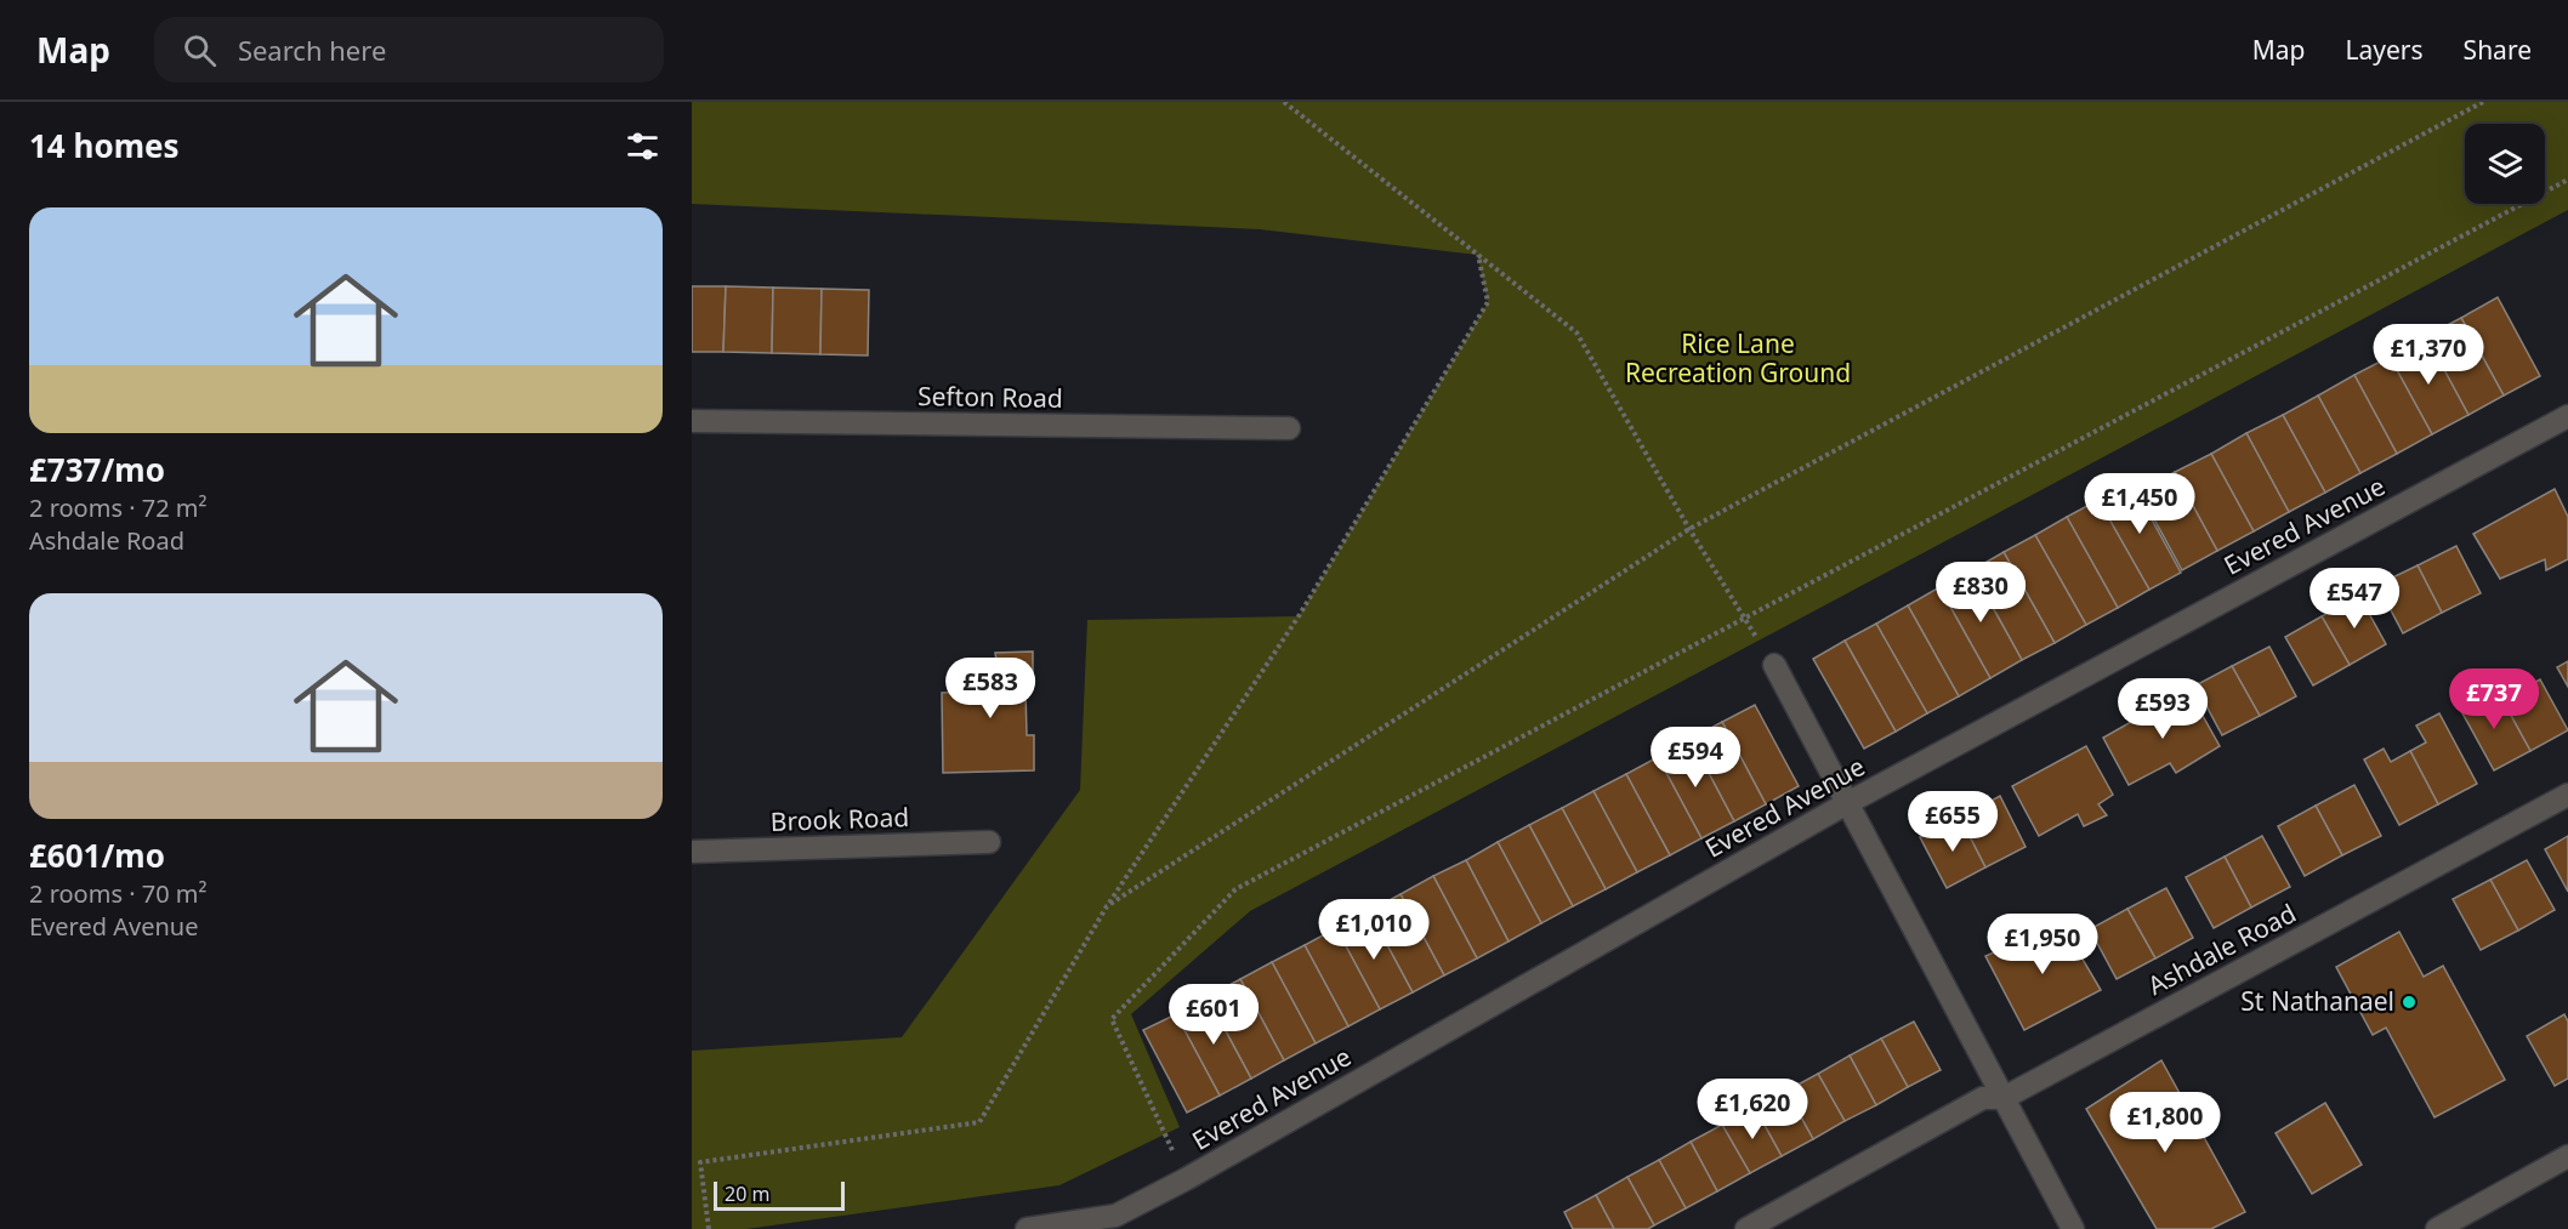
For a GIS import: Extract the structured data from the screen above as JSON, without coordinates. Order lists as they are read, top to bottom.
{
  "streets": {
    "street": [
      "Sefton Road",
      "Evered Avenue",
      "Brook Road",
      "Ashdale Road"
    ]
  },
  "parks": ["Rice Lane Recreation Ground"],
  "places": ["St Nathanael"],
  "scale_bar": "20 m",
  "page": {
    "header": "Map",
    "search": "Search here",
    "nav": ["Map", "Layers", "Share"],
    "heading": "14 homes",
    "list": [
      {
        "name": "£737/mo",
        "note": "2 rooms · 72 m² · Ashdale Road"
      },
      {
        "name": "£601/mo",
        "note": "2 rooms · 70 m² · Evered Avenue"
      }
    ],
    "price": [
      "£1,370",
      "£1,450",
      "£830",
      "£547",
      "£583",
      "£737",
      "£593",
      "£594",
      "£655",
      "£1,010",
      "£1,950",
      "£601",
      "£1,620",
      "£1,800"
    ],
    "scale": "20 m"
  }
}
